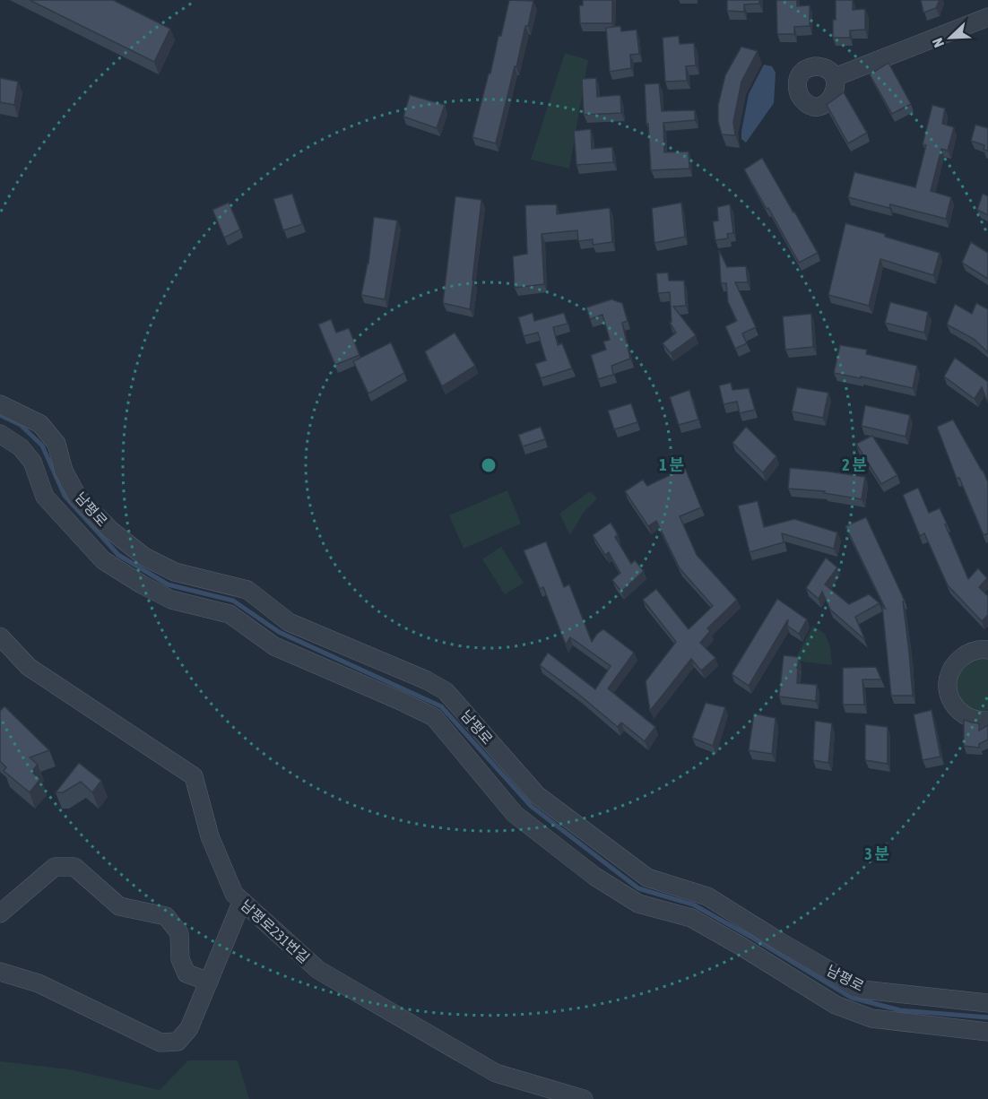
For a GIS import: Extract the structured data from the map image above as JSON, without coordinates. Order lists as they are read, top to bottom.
{
  "streets": {
    "street": ["남평로", "남평로231번길"]
  },
  "north": "bottom left",
  "rings": ["1 분", "2 분", "3 분"]
}
